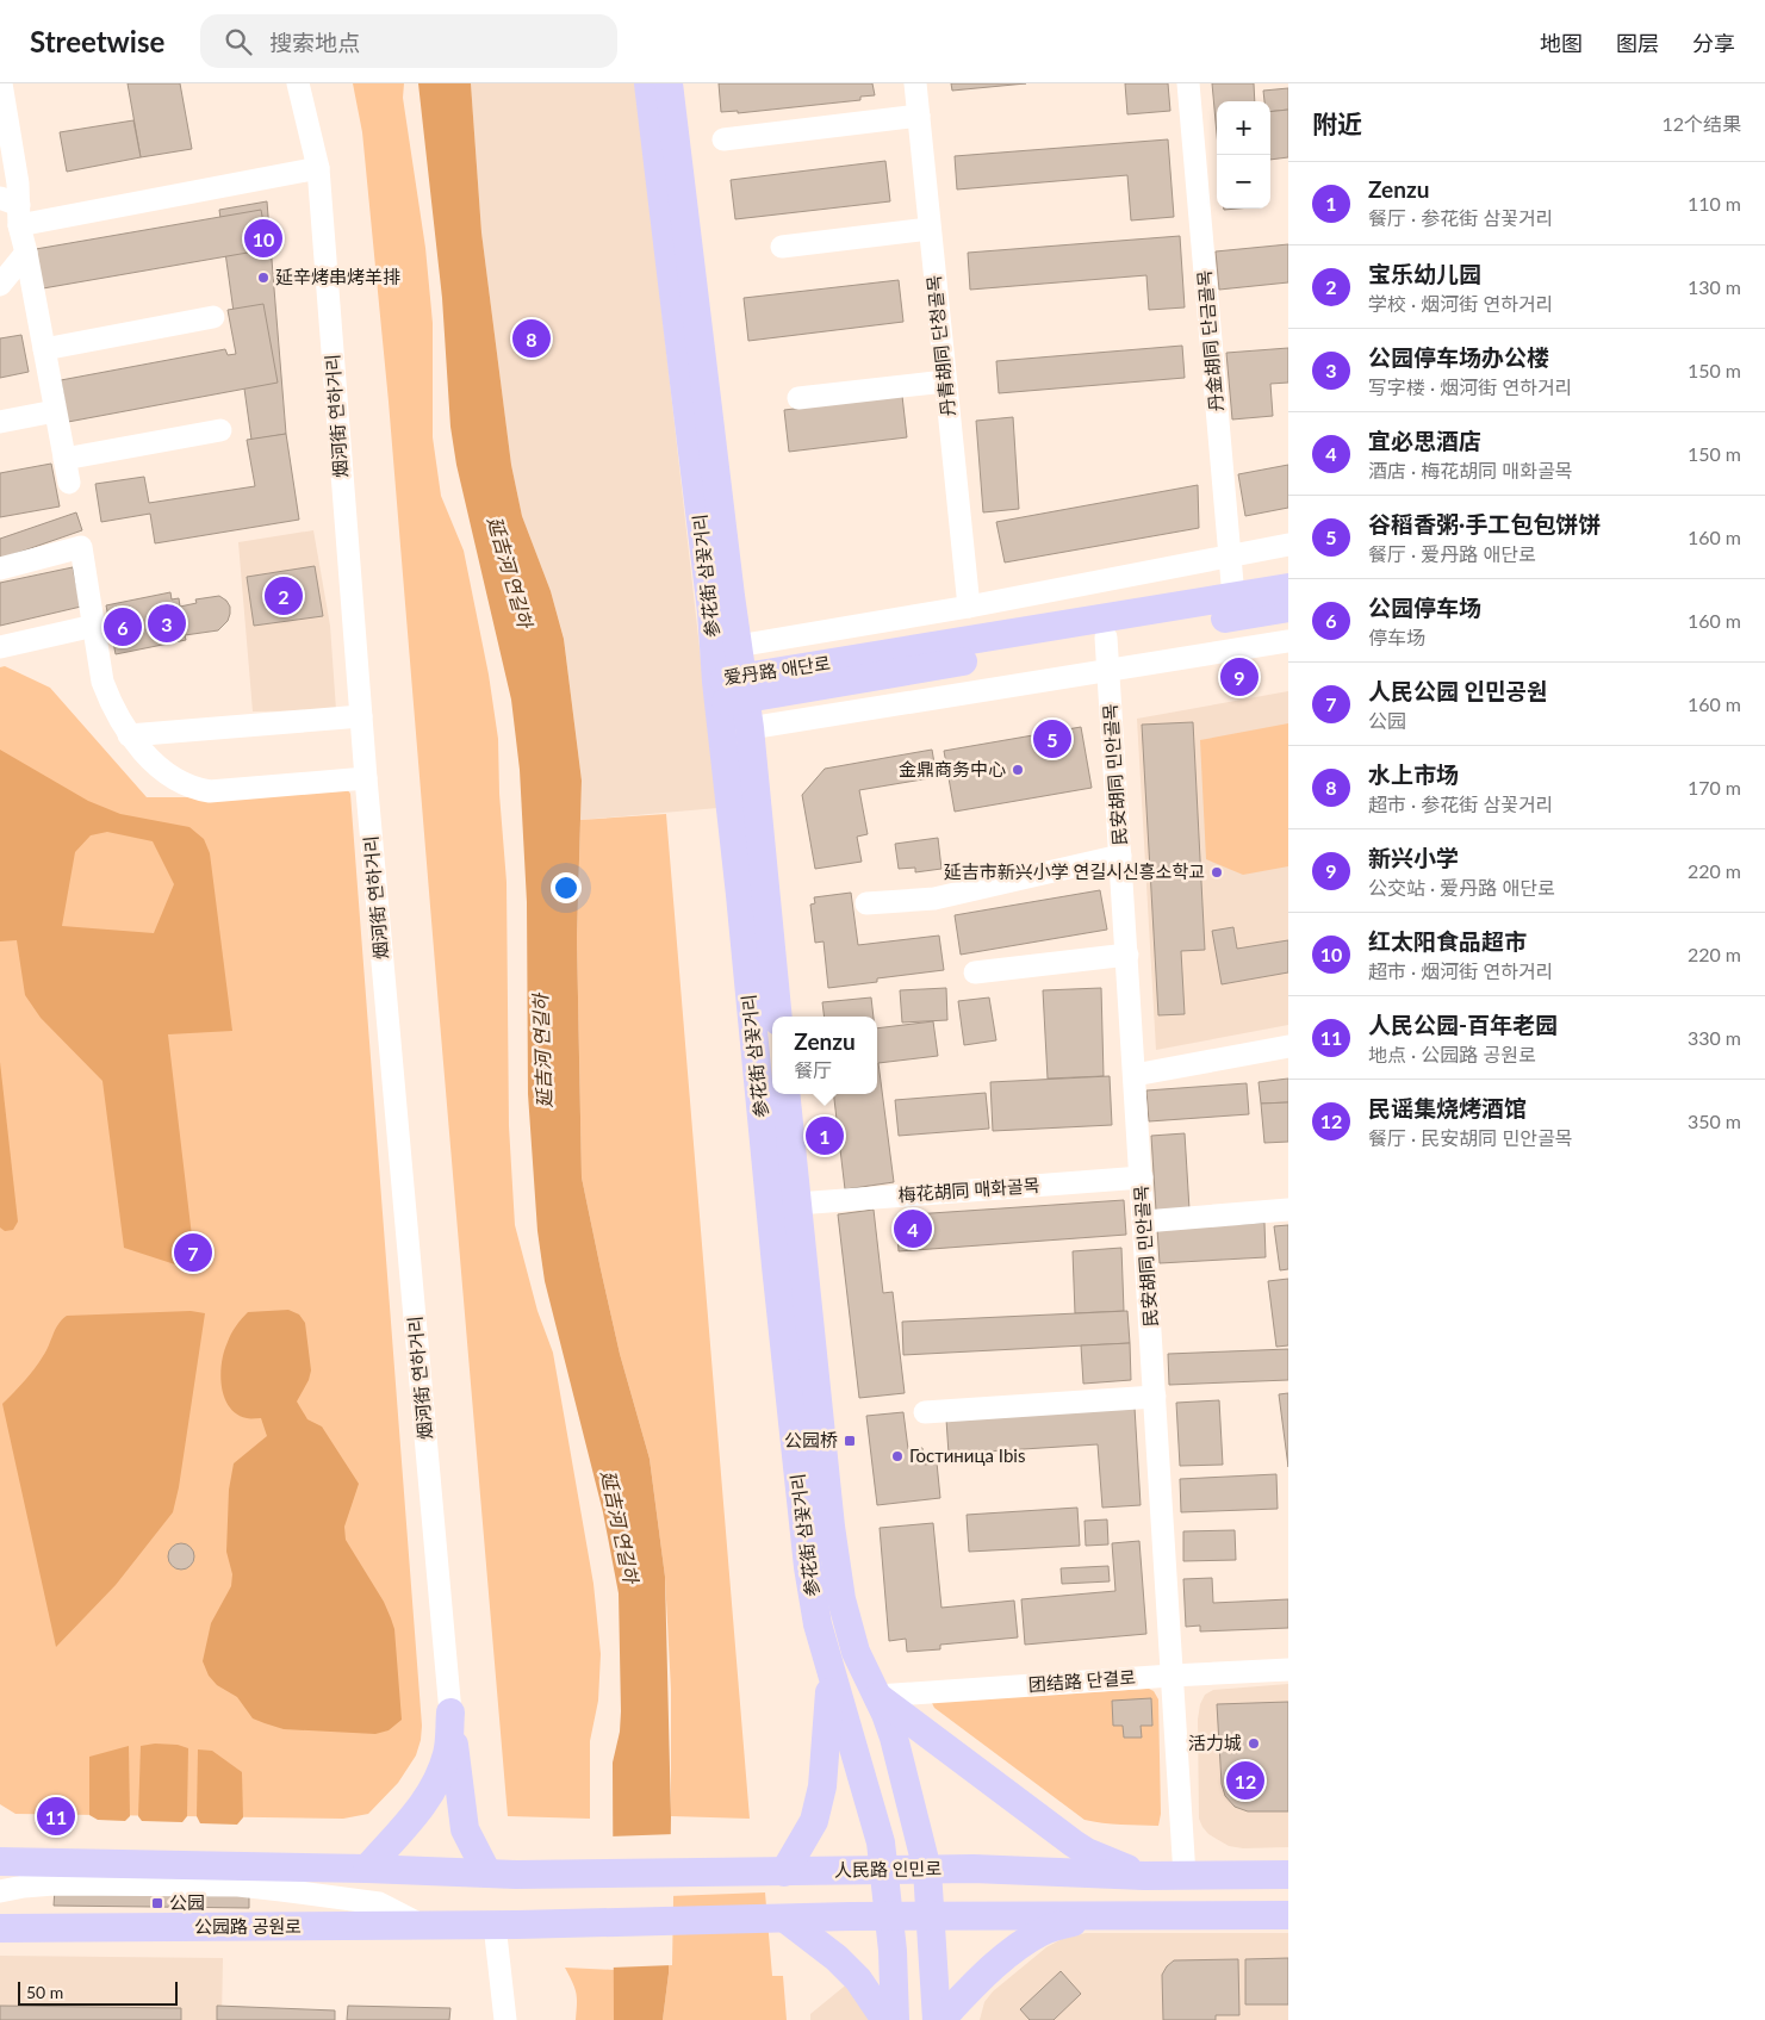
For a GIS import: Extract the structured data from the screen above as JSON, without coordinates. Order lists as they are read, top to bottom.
{
  "streets": {
    "main road": [
      "参花街 삼꽃거리",
      "爱丹路 애단로",
      "人民路 인민로",
      "公园路 공원로"
    ],
    "street": [
      "丹金胡同 단금골목",
      "丹青胡同 단청골목",
      "烟河街 연하거리",
      "民安胡同 민안골목",
      "梅花胡同 매화골목",
      "团结路 단결로"
    ]
  },
  "crossings": [
    ["丹金胡同 단금골목", "爱丹路 애단로"],
    ["丹青胡同 단청골목", "爱丹路 애단로"],
    ["参花街 삼꽃거리", "爱丹路 애단로"],
    ["参花街 삼꽃거리", "梅花胡同 매화골목"],
    ["参花街 삼꽃거리", "团结路 단결로"],
    ["参花街 삼꽃거리", "人民路 인민로"],
    ["爱丹路 애단로", "民安胡同 민안골목"],
    ["民安胡同 민안골목", "梅花胡同 매화골목"],
    ["民安胡同 민안골목", "团结路 단결로"],
    ["民安胡同 민안골목", "人民路 인민로"]
  ],
  "water": ["延吉河 연길하"],
  "places": {
    "other": [
      "延辛烤串烤羊排",
      "金鼎商务中心",
      "延吉市新兴小学 연길시신흥소학교",
      "Гостиница Ibis",
      "活力城"
    ],
    "transit": ["公园桥", "公园"]
  },
  "scale_bar": "50 m",
  "page": {
    "header": "Streetwise",
    "search": "搜索地点",
    "nav": ["地图", "图层", "分享"],
    "heading": ["附近", "12个结果"],
    "map_buttons": ["+", "−"],
    "list": [
      {
        "mark": "1",
        "name": "Zenzu",
        "note": "餐厅 · 参花街 삼꽃거리",
        "value": "110 m"
      },
      {
        "mark": "2",
        "name": "宝乐幼儿园",
        "note": "学校 · 烟河街 연하거리",
        "value": "130 m"
      },
      {
        "mark": "3",
        "name": "公园停车场办公楼",
        "note": "写字楼 · 烟河街 연하거리",
        "value": "150 m"
      },
      {
        "mark": "4",
        "name": "宜必思酒店",
        "note": "酒店 · 梅花胡同 매화골목",
        "value": "150 m"
      },
      {
        "mark": "5",
        "name": "谷稻香粥·手工包包饼饼",
        "note": "餐厅 · 爱丹路 애단로",
        "value": "160 m"
      },
      {
        "mark": "6",
        "name": "公园停车场",
        "note": "停车场",
        "value": "160 m"
      },
      {
        "mark": "7",
        "name": "人民公园 인민공원",
        "note": "公园",
        "value": "160 m"
      },
      {
        "mark": "8",
        "name": "水上市场",
        "note": "超市 · 参花街 삼꽃거리",
        "value": "170 m"
      },
      {
        "mark": "9",
        "name": "新兴小学",
        "note": "公交站 · 爱丹路 애단로",
        "value": "220 m"
      },
      {
        "mark": "10",
        "name": "红太阳食品超市",
        "note": "超市 · 烟河街 연하거리",
        "value": "220 m"
      },
      {
        "mark": "11",
        "name": "人民公园-百年老园",
        "note": "地点 · 公园路 공원로",
        "value": "330 m"
      },
      {
        "mark": "12",
        "name": "民谣集烧烤酒馆",
        "note": "餐厅 · 民安胡同 민안골목",
        "value": "350 m"
      }
    ],
    "pins": [
      "10",
      "8",
      "2",
      "3",
      "6",
      "9",
      "5",
      "1",
      "4",
      "7",
      "12",
      "11"
    ],
    "popup": ["Zenzu", "餐厅"],
    "scale": "50 m"
  }
}
